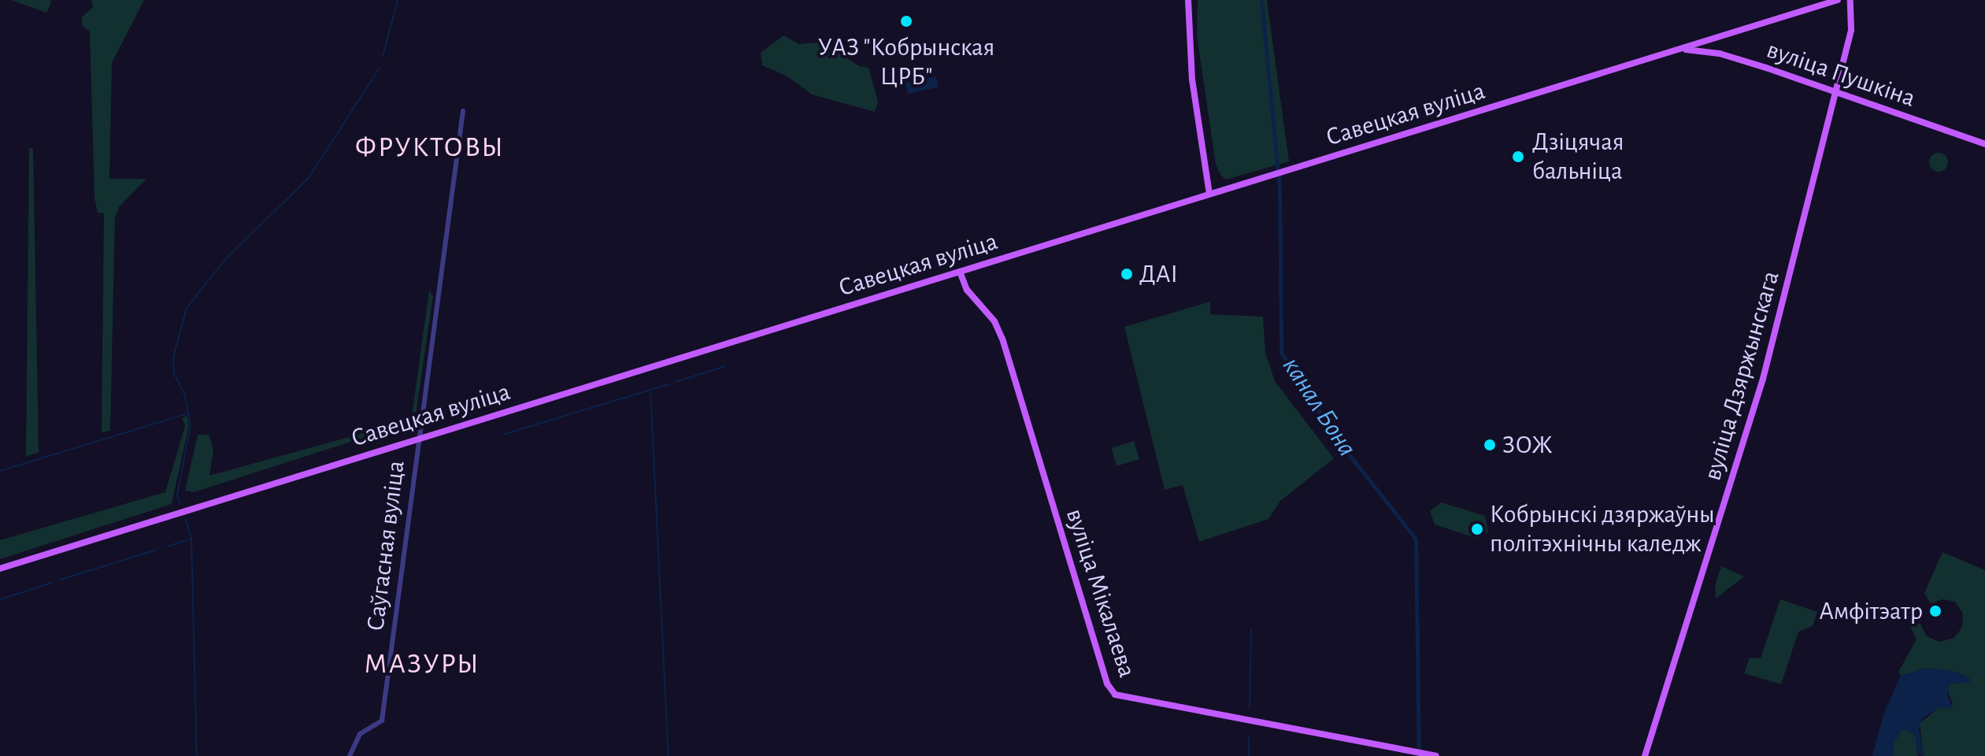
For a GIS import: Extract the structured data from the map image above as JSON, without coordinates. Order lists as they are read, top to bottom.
{
  "streets": {
    "main road": [
      "вуліца Пушкіна",
      "Савецкая вуліца",
      "вуліца Дзяржынскага",
      "вуліца Мікалаева"
    ],
    "street": ["Саўгасная вуліца"]
  },
  "crossings": [
    ["вуліца Пушкіна", "Савецкая вуліца"],
    ["вуліца Пушкіна", "вуліца Дзяржынскага"],
    ["Савецкая вуліца", "Саўгасная вуліца"],
    ["Савецкая вуліца", "вуліца Мікалаева"]
  ],
  "districts": ["ФРУКТОВЫ", "МАЗУРЫ"],
  "water": ["канал Бона"],
  "places": [
    "УАЗ \"Кобрынская ЦРБ\"",
    "Дзіцячая бальніца",
    "ДАІ",
    "ЗОЖ",
    "Кобрынскі дзяржаўны політэхнічны каледж",
    "Амфітэатр"
  ]
}
